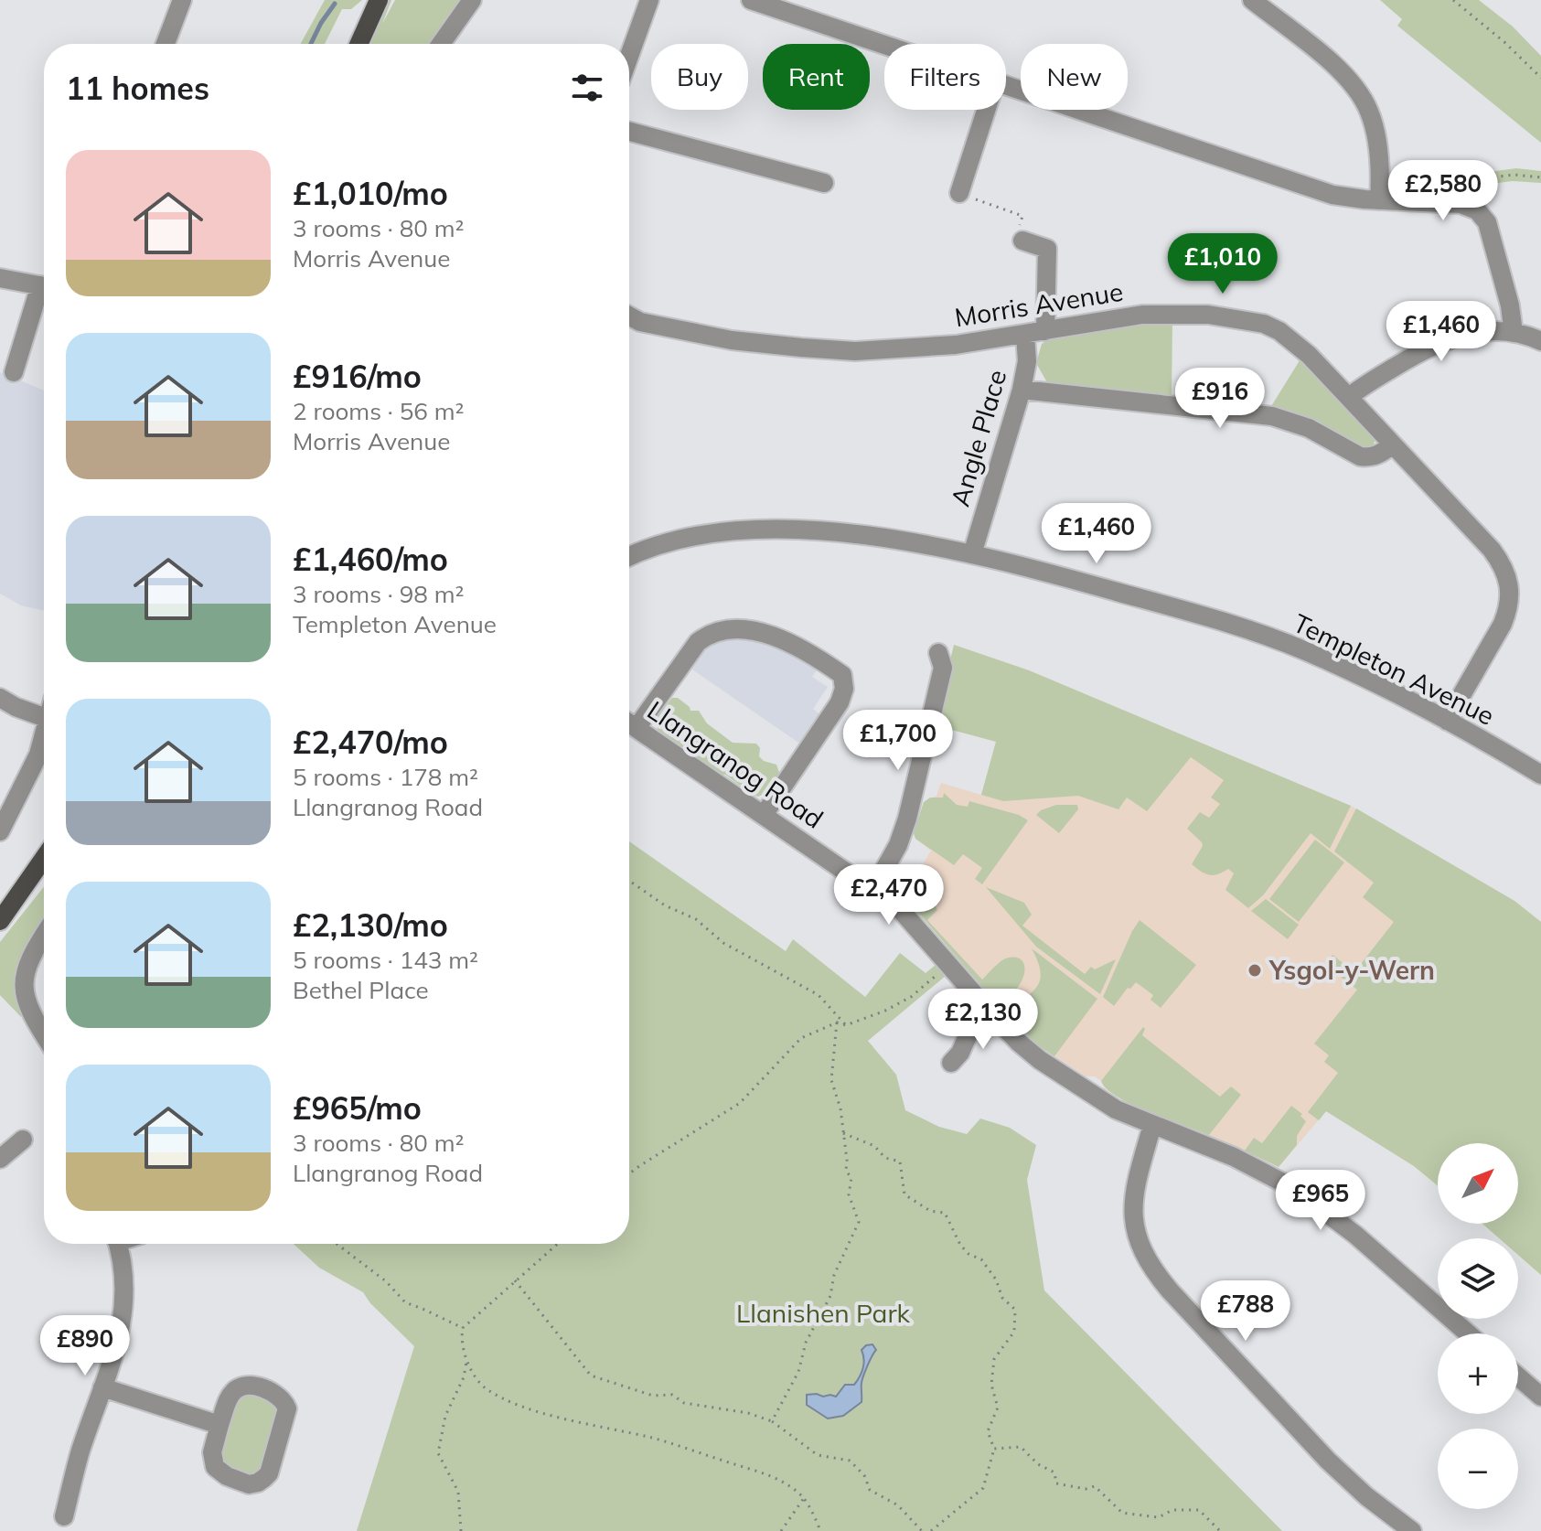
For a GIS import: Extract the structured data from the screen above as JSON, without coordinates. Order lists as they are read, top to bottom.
{
  "streets": {
    "street": [
      "Morris Avenue",
      "Angle Place",
      "Templeton Avenue",
      "Llangranog Road"
    ]
  },
  "crossings": [
    ["Morris Avenue", "Angle Place"],
    ["Morris Avenue", "Templeton Avenue"],
    ["Angle Place", "Templeton Avenue"]
  ],
  "parks": ["Llanishen Park"],
  "places": ["Ysgol-y-Wern"],
  "north": "top right",
  "page": {
    "chip": [
      "Buy",
      "Rent",
      "Filters",
      "New"
    ],
    "heading": "11 homes",
    "list": [
      {
        "name": "£1,010/mo",
        "note": "3 rooms · 80 m² · Morris Avenue"
      },
      {
        "name": "£916/mo",
        "note": "2 rooms · 56 m² · Morris Avenue"
      },
      {
        "name": "£1,460/mo",
        "note": "3 rooms · 98 m² · Templeton Avenue"
      },
      {
        "name": "£2,470/mo",
        "note": "5 rooms · 178 m² · Llangranog Road"
      },
      {
        "name": "£2,130/mo",
        "note": "5 rooms · 143 m² · Bethel Place"
      },
      {
        "name": "£965/mo",
        "note": "3 rooms · 80 m² · Llangranog Road"
      }
    ],
    "price": [
      "£2,580",
      "£1,010",
      "£1,460",
      "£916",
      "£1,460",
      "£1,700",
      "£2,470",
      "£2,130",
      "£965",
      "£788",
      "£890"
    ],
    "map_buttons": ["+", "−"]
  }
}
